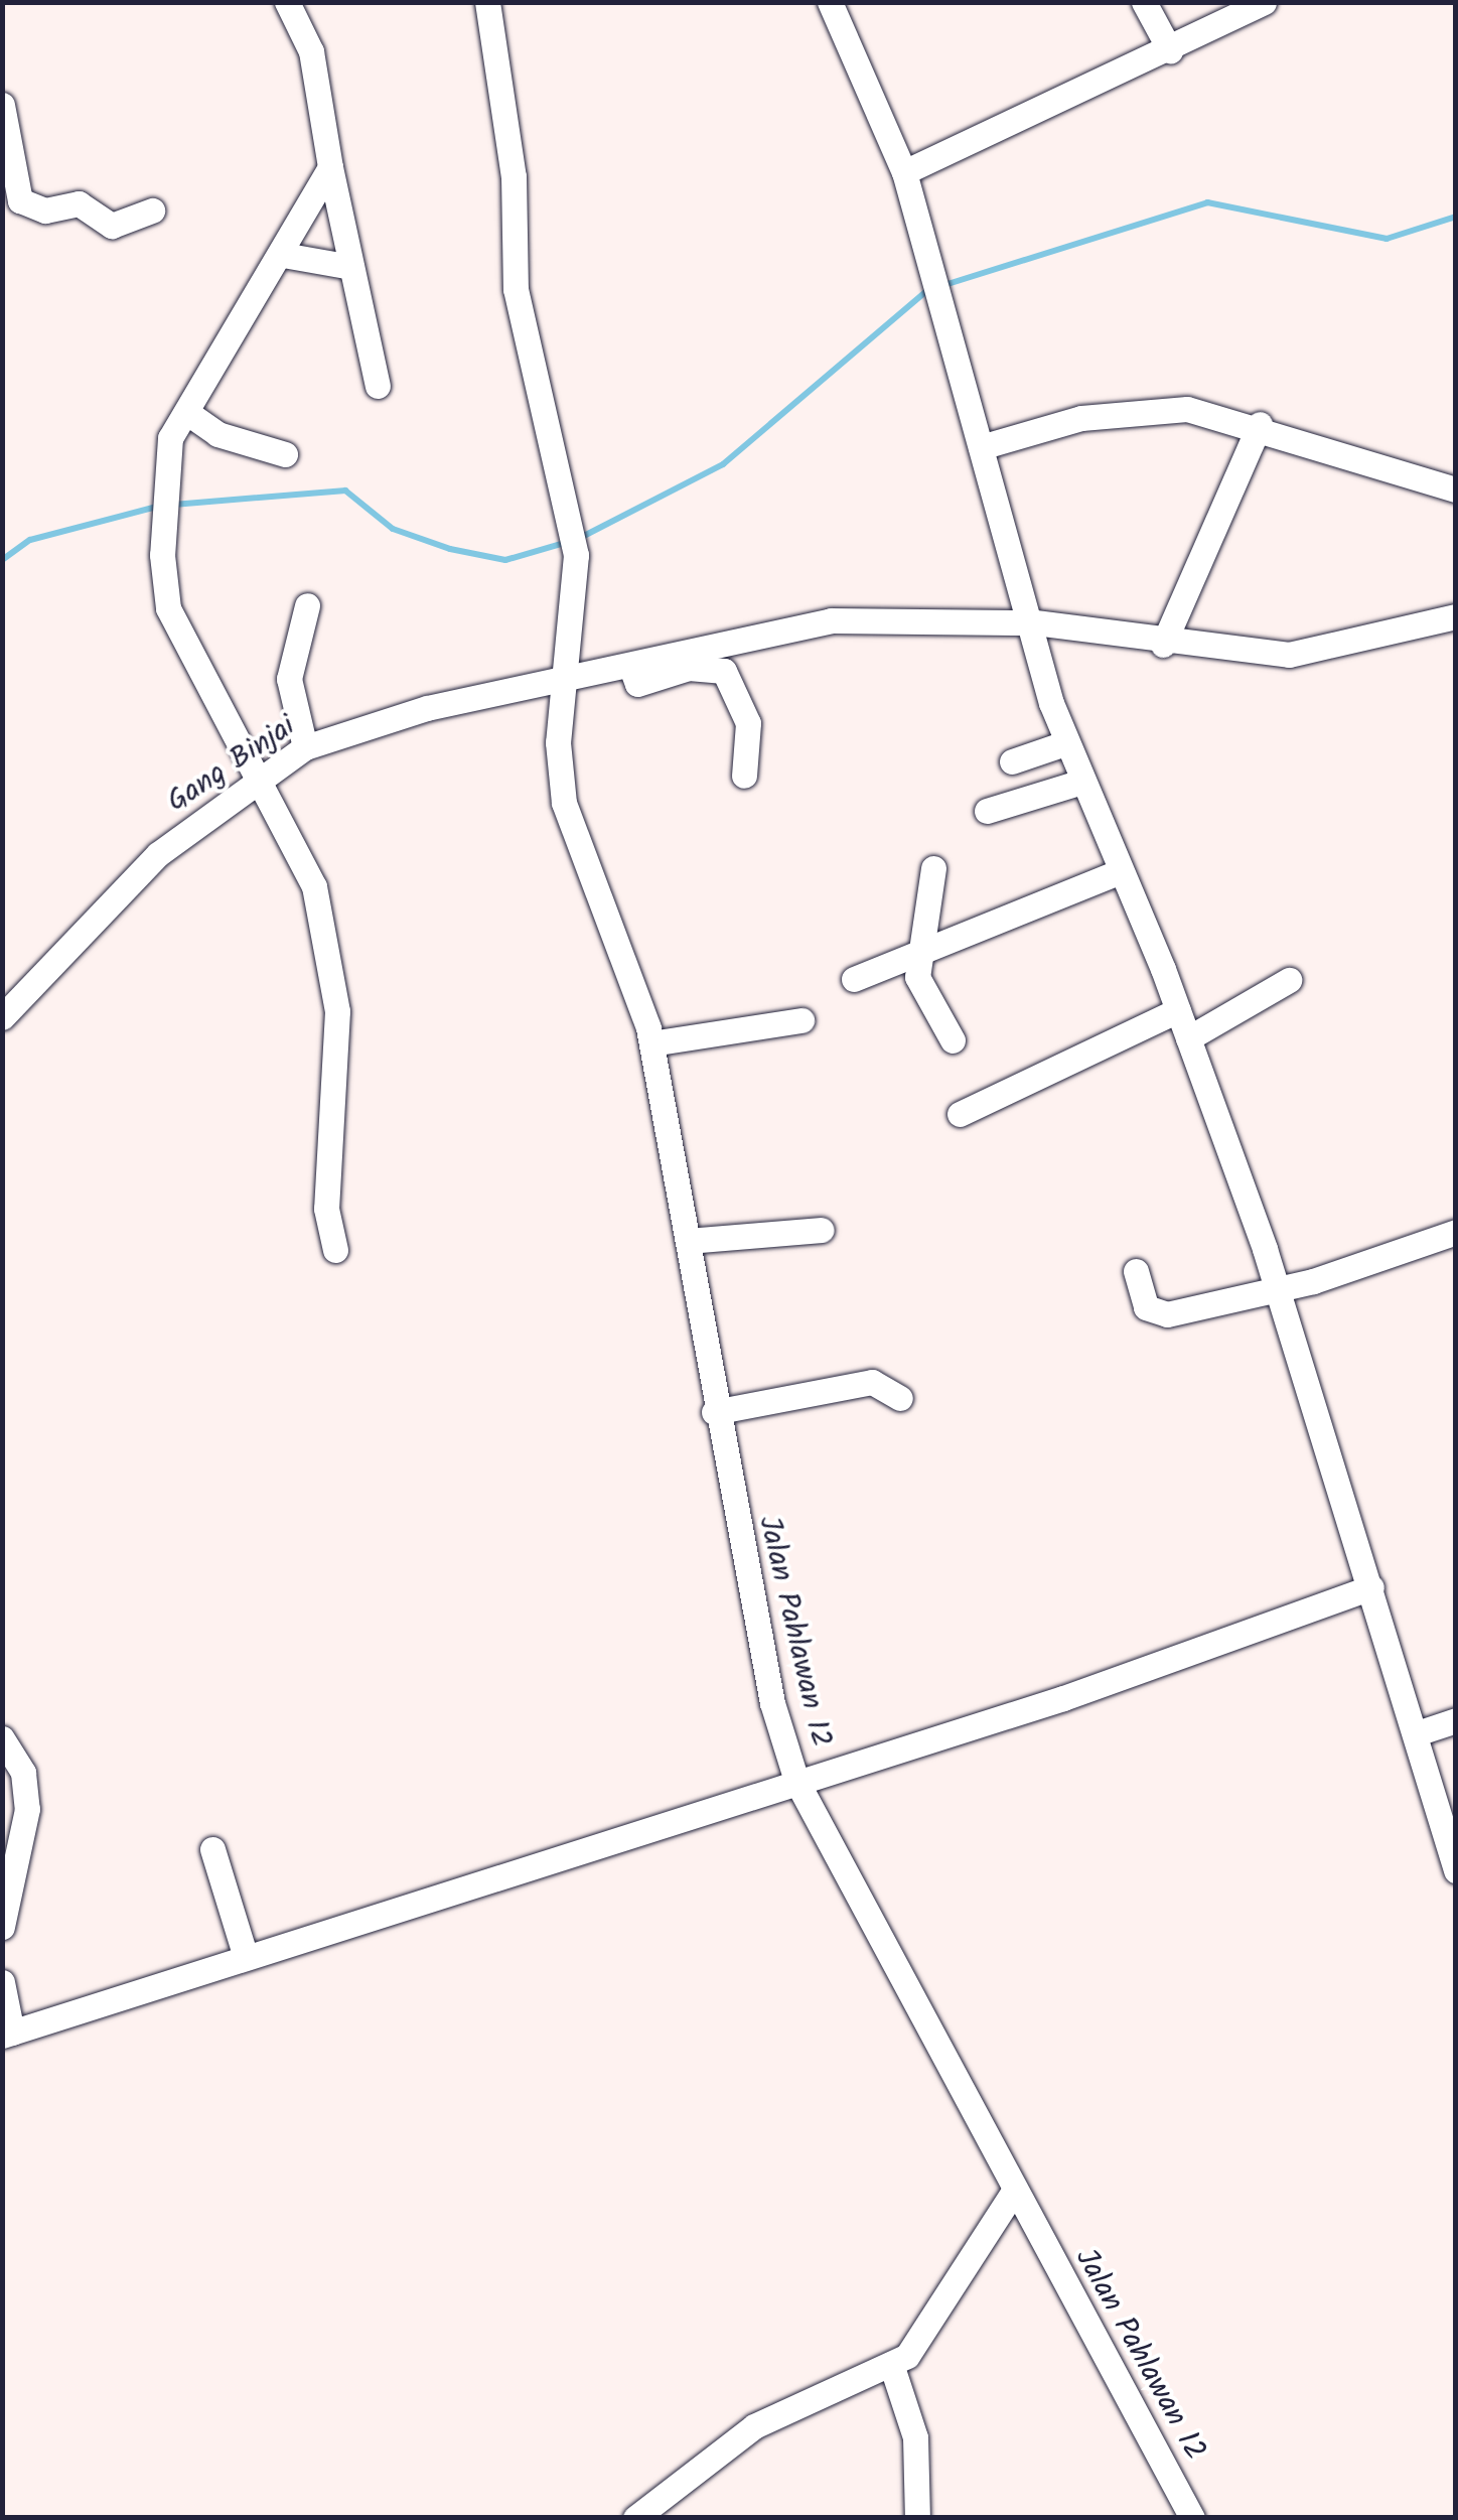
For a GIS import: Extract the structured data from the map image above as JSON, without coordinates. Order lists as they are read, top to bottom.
{
  "streets": {
    "street": ["Gang Binjai", "Jalan Pahlawan 12"]
  },
  "crossings": [
    ["Gang Binjai", "Jalan Pahlawan 12"]
  ]
}
